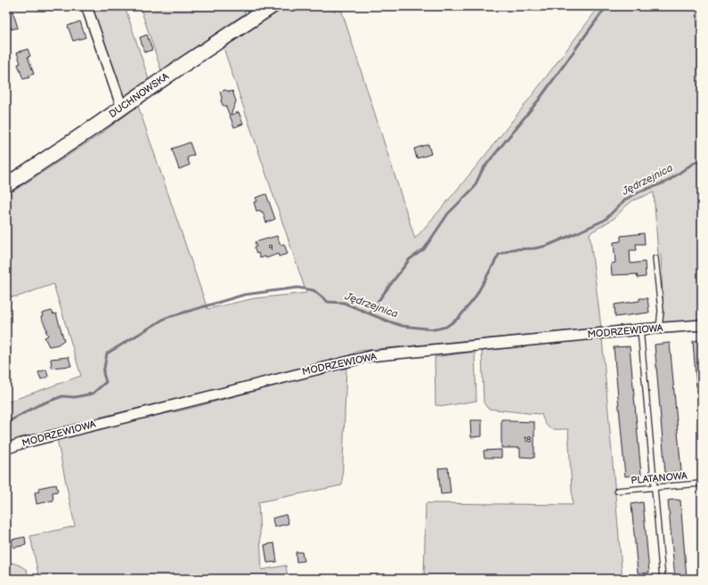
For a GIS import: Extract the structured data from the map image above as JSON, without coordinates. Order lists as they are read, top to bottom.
{
  "streets": {
    "street": ["DUCHNOWSKA", "MODRZEWIOWA"],
    "lane": ["PLATANOWA"]
  },
  "water": ["Jędrzejnica"],
  "house_numbers": ["9", "18"]
}
